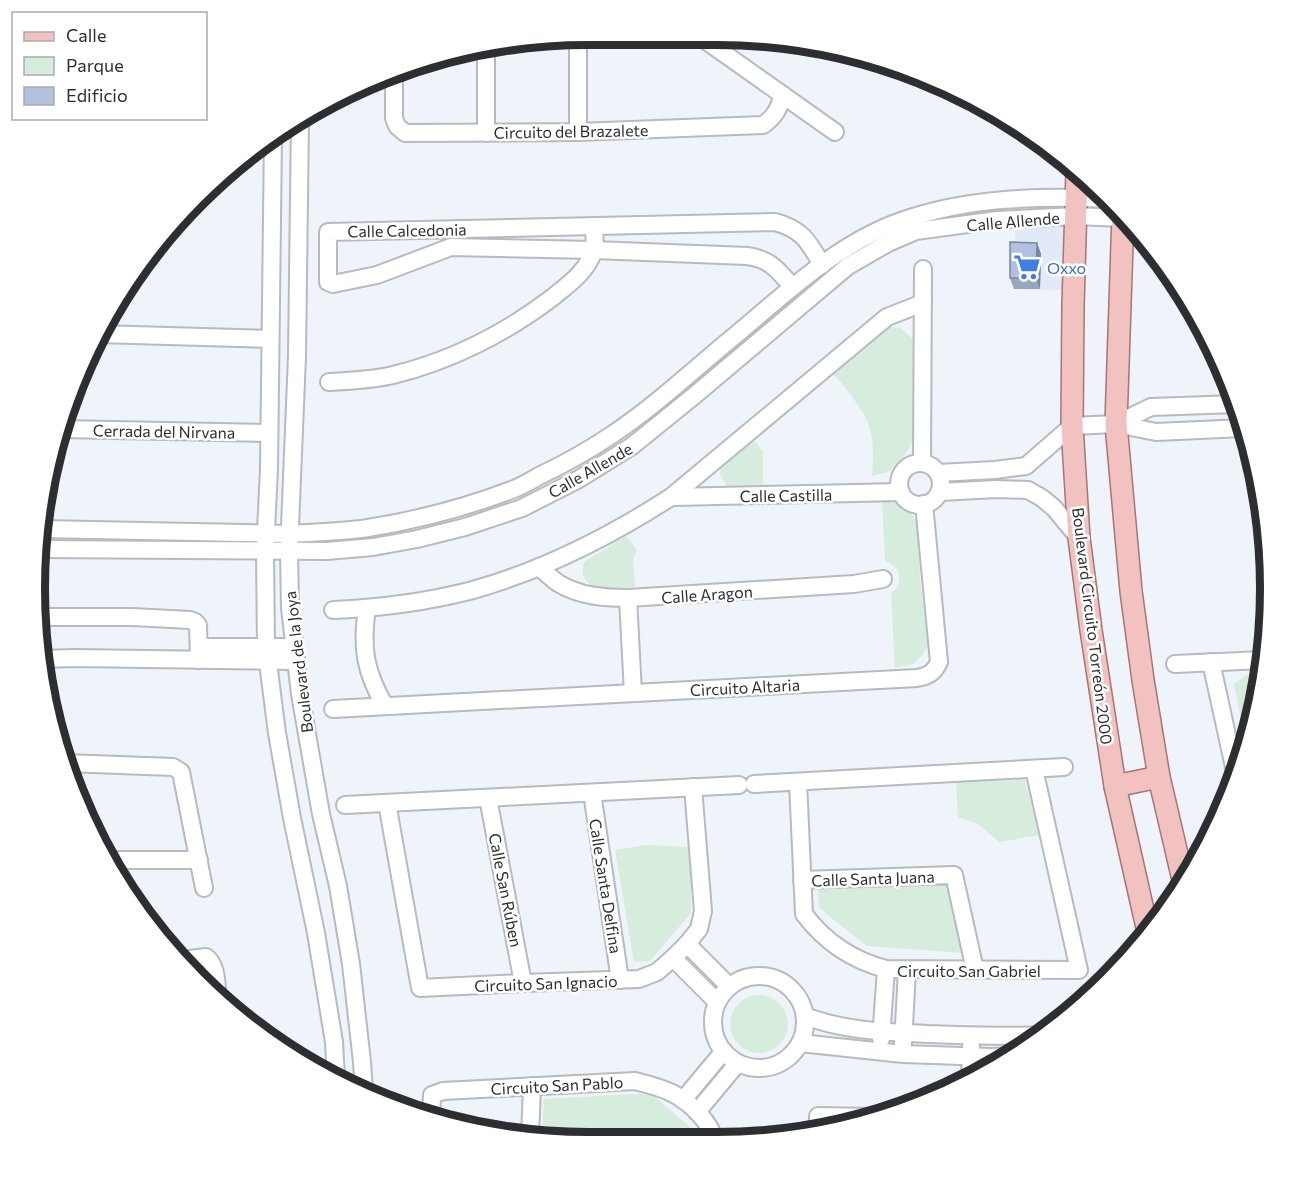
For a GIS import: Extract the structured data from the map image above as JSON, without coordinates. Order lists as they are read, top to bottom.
{
  "streets": {
    "main road": ["Boulevard Circuito Torreón 2000"],
    "street": [
      "Circuito del Brazalete",
      "Calle Allende",
      "Calle Calcedonia",
      "Cerrada del Nirvana",
      "Calle Castilla",
      "Calle Aragon",
      "Boulevard de la Joya",
      "Circuito Altaria",
      "Calle Santa Juana",
      "Calle Santa Delfina",
      "Calle San Rúben",
      "Circuito San Gabriel",
      "Circuito San Ignacio",
      "Circuito San Pablo"
    ]
  },
  "crossings": [
    ["Calle Allende", "Calle Calcedonia"],
    ["Calle Allende", "Boulevard Circuito Torreón 2000"],
    ["Calle Allende", "Boulevard de la Joya"],
    ["Cerrada del Nirvana", "Boulevard de la Joya"],
    ["Calle Castilla", "Circuito Altaria"],
    ["Calle Santa Juana", "Circuito San Gabriel"],
    ["Calle Santa Delfina", "Circuito San Ignacio"],
    ["Calle San Rúben", "Circuito San Ignacio"]
  ],
  "places": {
    "supermarket": ["Oxxo"]
  },
  "legend": ["Calle", "Parque", "Edificio"]
}
